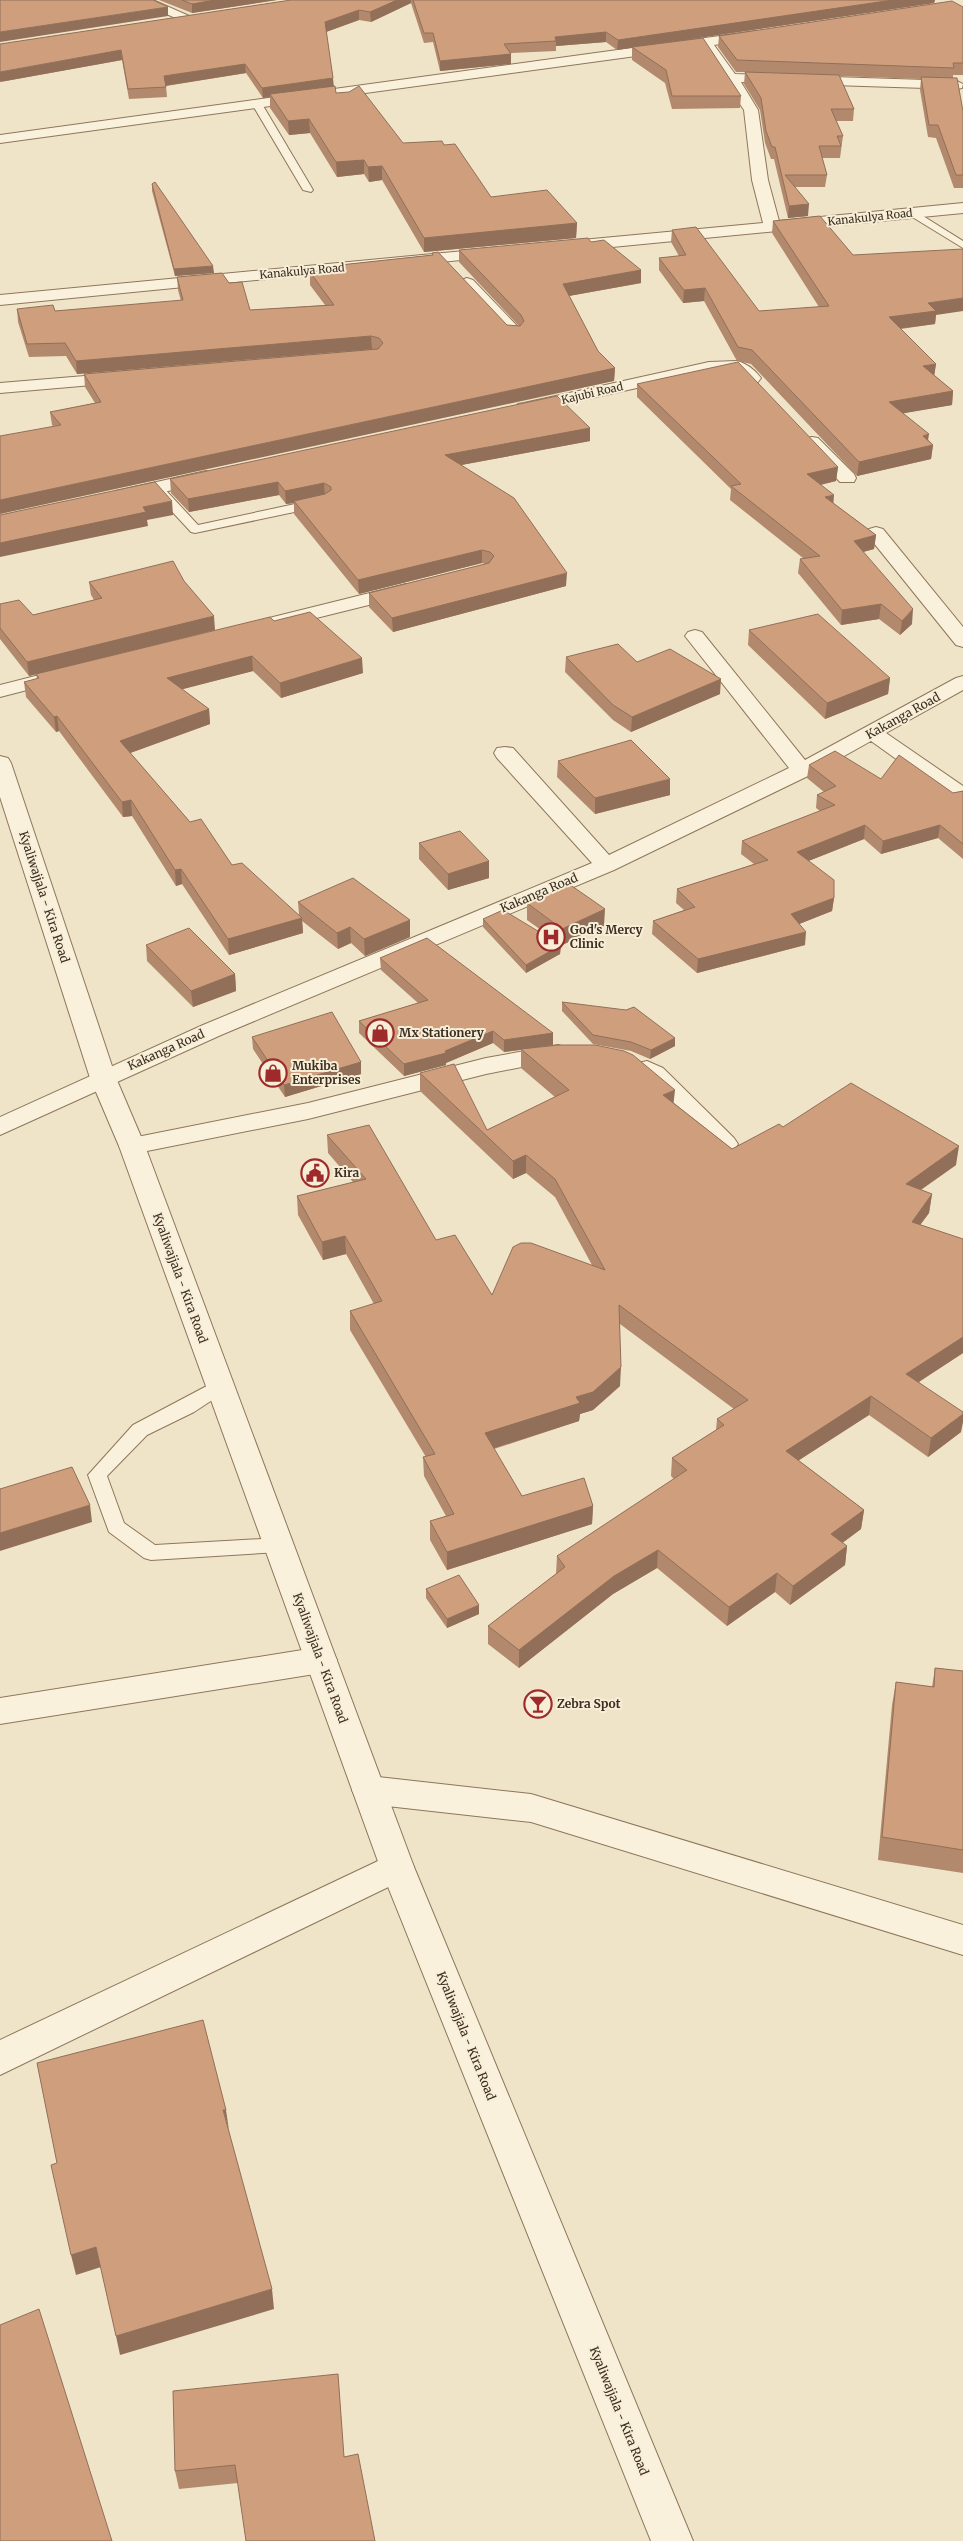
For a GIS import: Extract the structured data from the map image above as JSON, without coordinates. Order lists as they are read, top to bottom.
{
  "streets": {
    "street": [
      "Kanakulya Road",
      "Kajubi Road",
      "Kakanga Road",
      "Kyaliwajjala - Kira Road"
    ]
  },
  "crossings": [
    ["Kakanga Road", "Kyaliwajjala - Kira Road"]
  ],
  "places": {
    "hospital": ["God's Mercy Clinic"],
    "shop": ["Mx Stationery", "Mukiba Enterprises"],
    "public building": ["Kira"],
    "bar": ["Zebra Spot"]
  }
}
